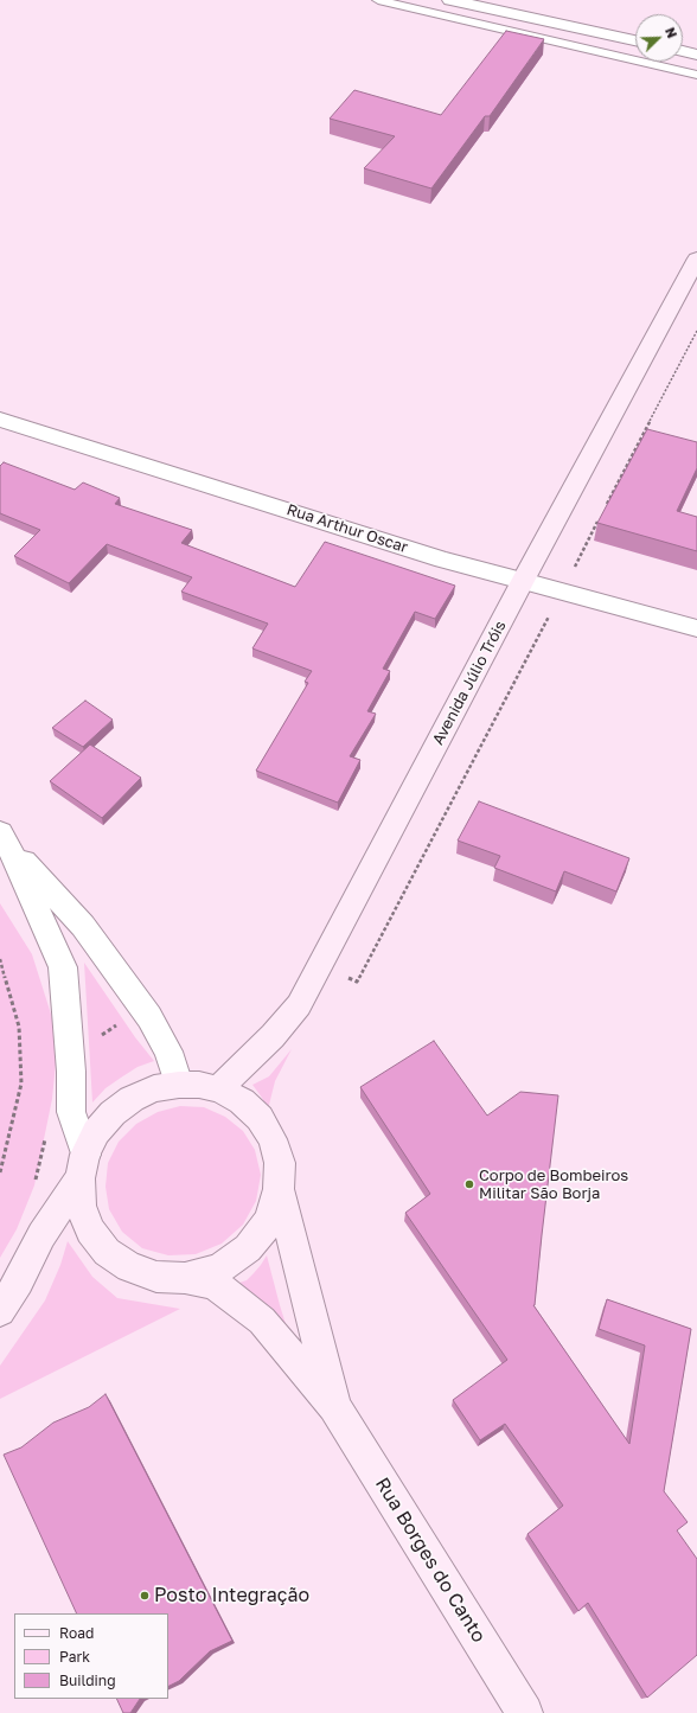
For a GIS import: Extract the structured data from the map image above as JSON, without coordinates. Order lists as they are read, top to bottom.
{
  "streets": {
    "main road": ["Avenida Júlio Tróis", "Rua Borges do Canto"],
    "street": ["Rua Arthur Oscar"]
  },
  "crossings": [
    ["Rua Arthur Oscar", "Avenida Júlio Tróis"]
  ],
  "places": ["Corpo de Bombeiros Militar São Borja", "Posto Integração"],
  "legend": ["Road", "Park", "Building"],
  "north": "top right"
}
